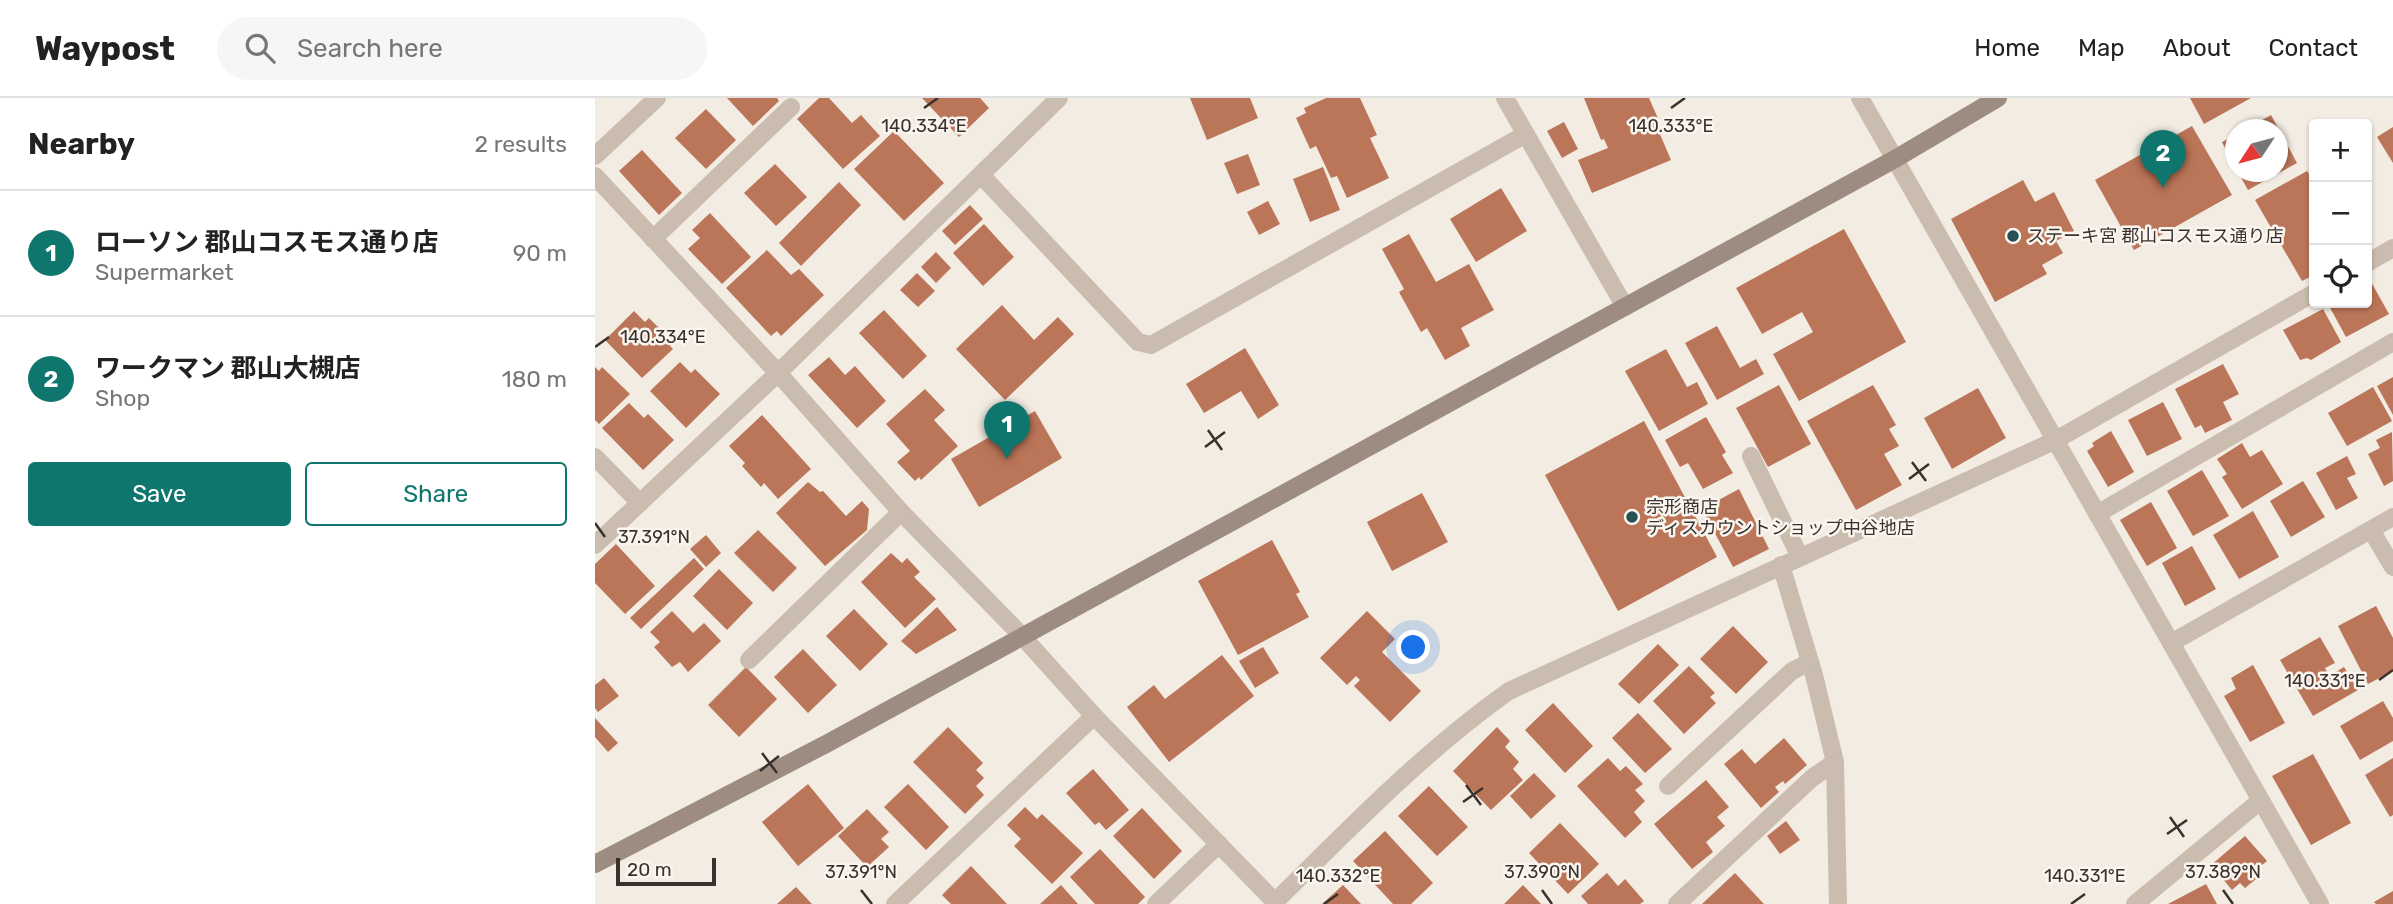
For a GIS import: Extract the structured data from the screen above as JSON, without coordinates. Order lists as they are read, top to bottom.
{
  "places": ["ステーキ宮 郡山コスモス通り店", "宗形商店 ディスカウントショップ中谷地店"],
  "scale_bar": "20 m",
  "north": "bottom left",
  "page": {
    "header": "Waypost",
    "search": "Search here",
    "nav": [
      "Home",
      "Map",
      "About",
      "Contact"
    ],
    "heading": ["Nearby", "2 results"],
    "map_buttons": ["+", "−"],
    "pins": ["2", "1"],
    "list": [
      {
        "mark": "1",
        "name": "ローソン 郡山コスモス通り店",
        "note": "Supermarket",
        "value": "90 m"
      },
      {
        "mark": "2",
        "name": "ワークマン 郡山大槻店",
        "note": "Shop",
        "value": "180 m"
      }
    ],
    "buttons": ["Save", "Share"],
    "scale": "20 m"
  },
  "coordinates": [
    "140.334°E",
    "140.333°E",
    "37.391°N",
    "140.331°E",
    "37.390°N",
    "37.389°N",
    "140.332°E"
  ]
}
